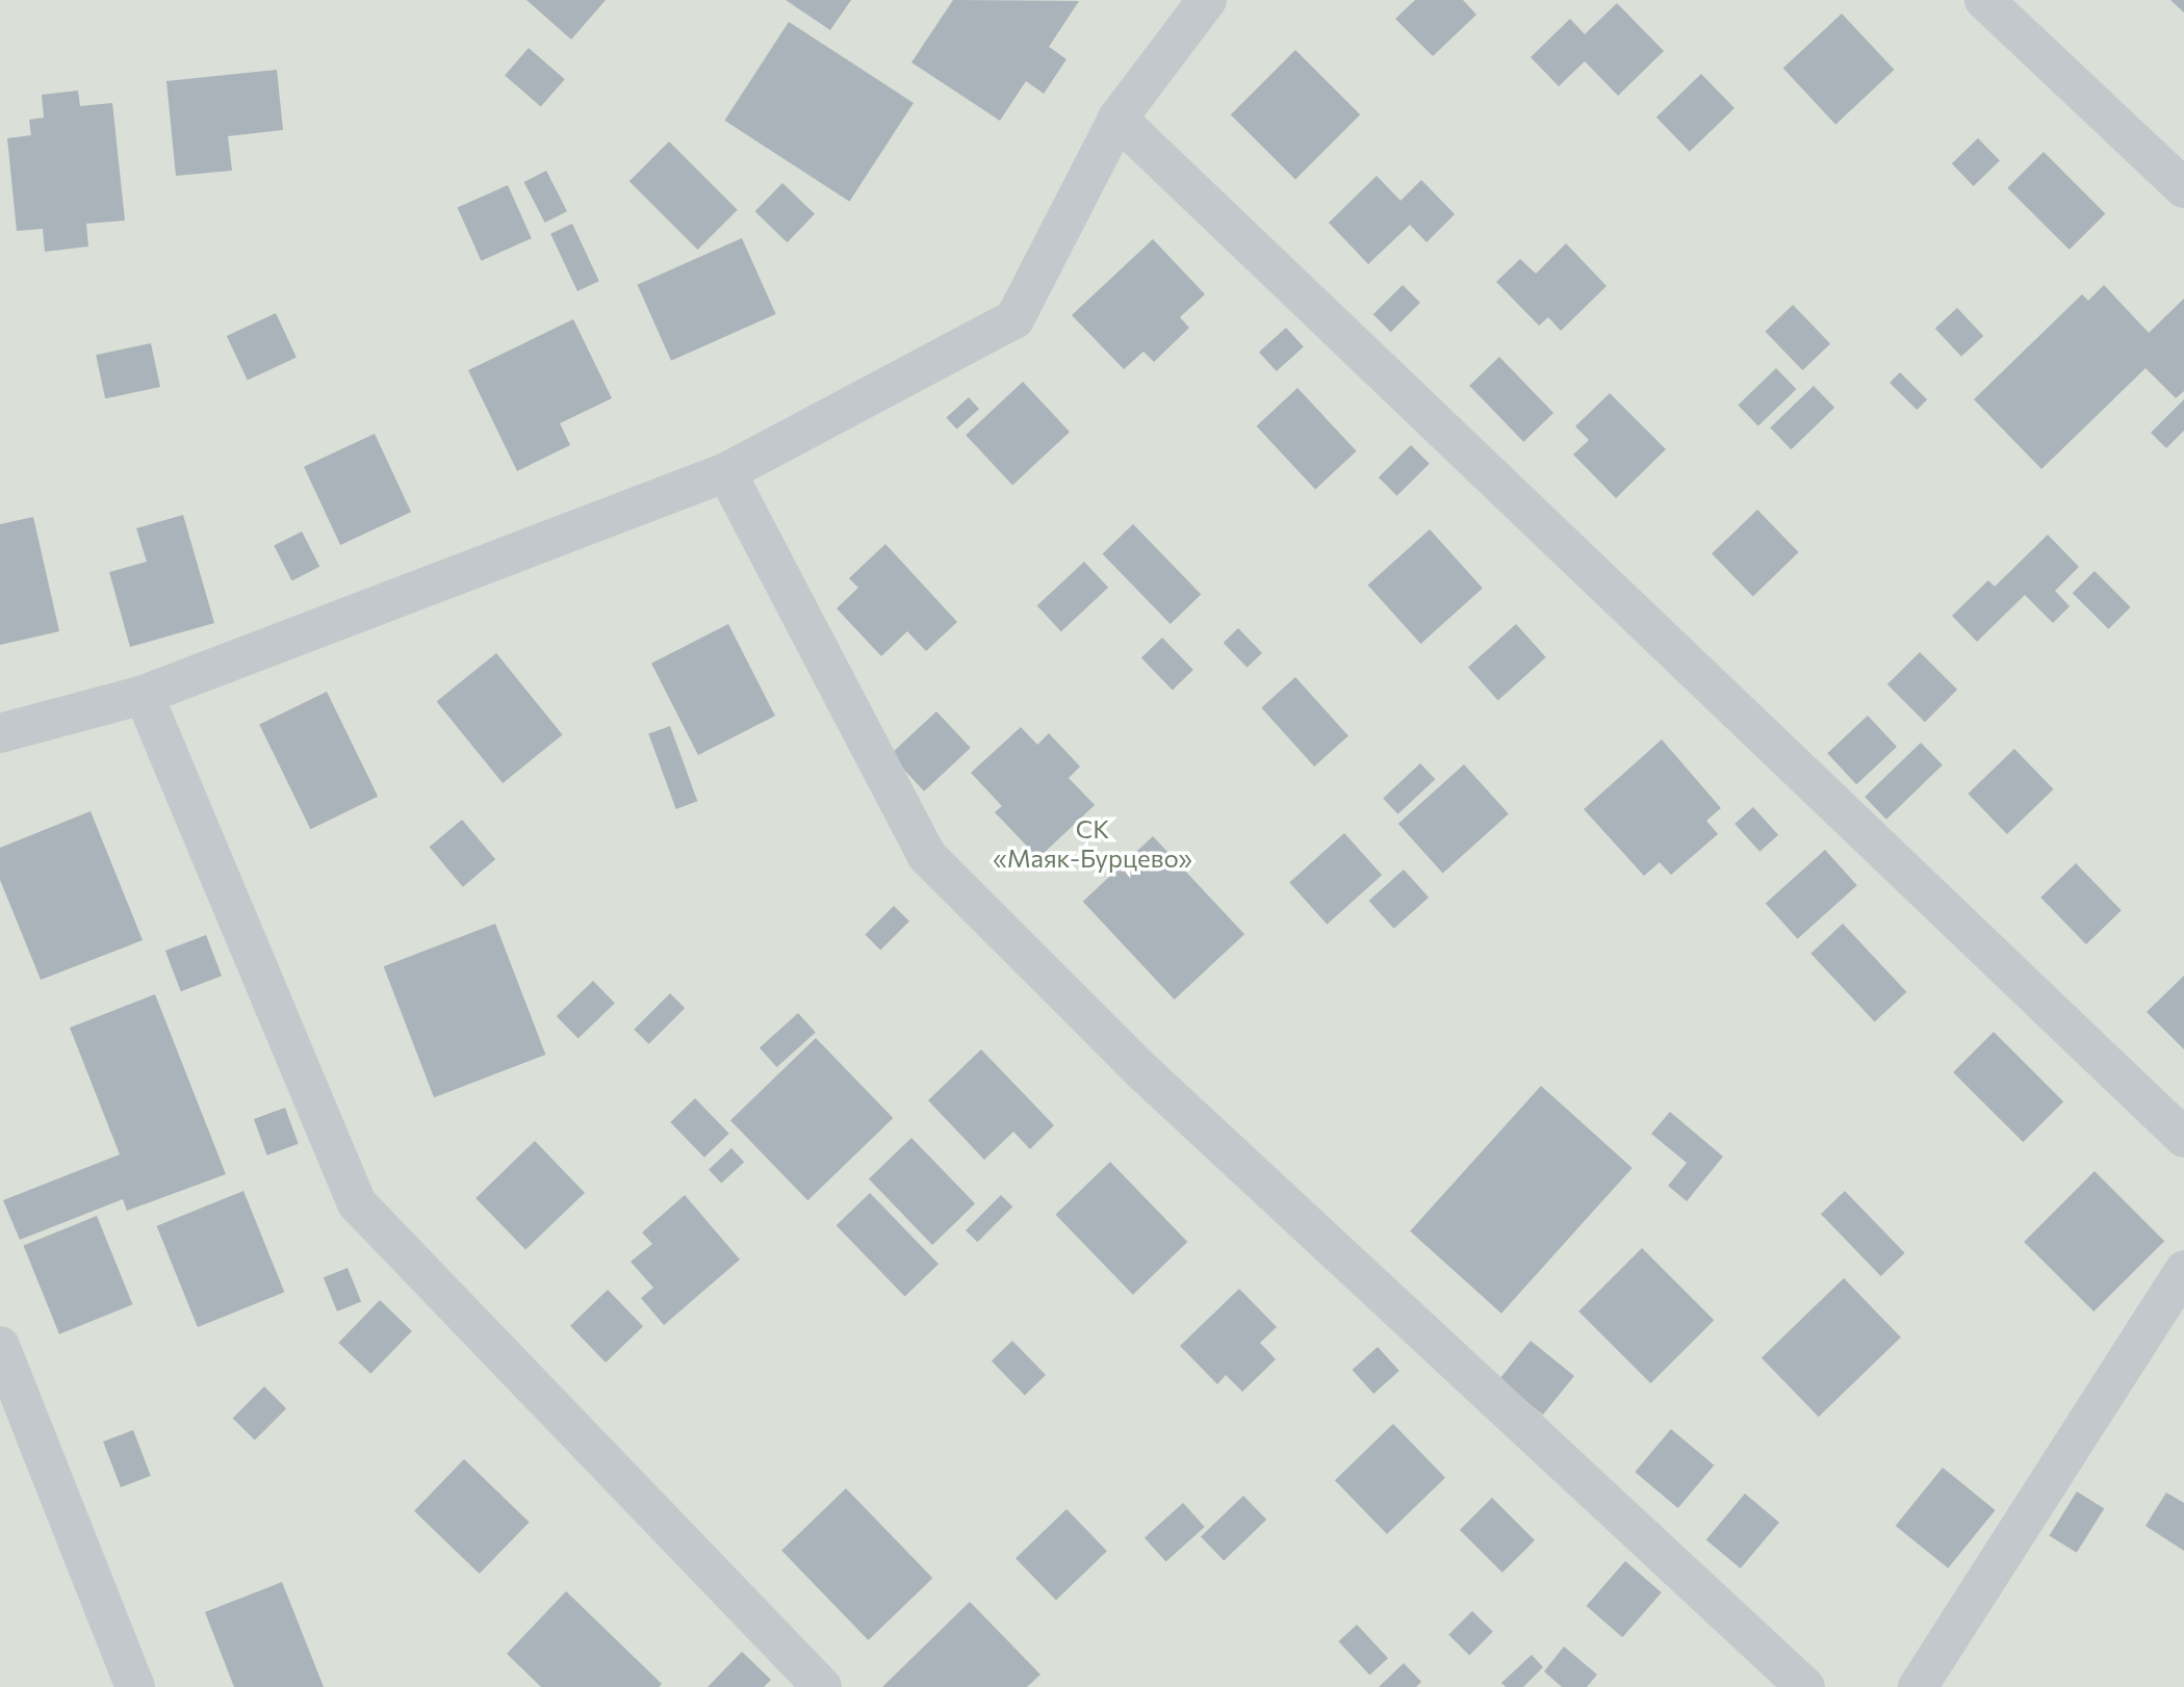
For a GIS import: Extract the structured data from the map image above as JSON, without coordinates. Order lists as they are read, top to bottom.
{
  "parks": ["СК «Маяк-Бурцево»"]
}
